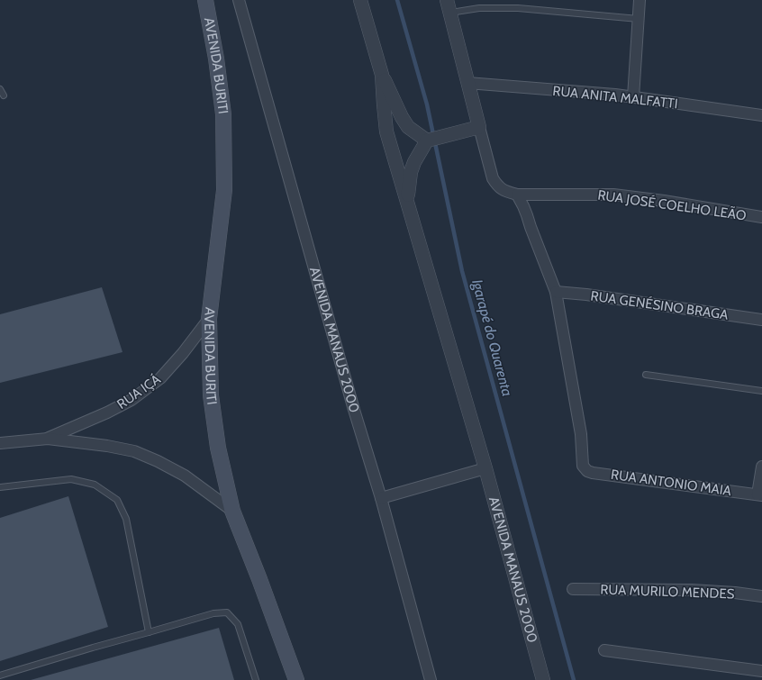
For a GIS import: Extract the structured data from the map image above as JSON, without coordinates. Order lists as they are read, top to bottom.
{
  "streets": {
    "main road": ["AVENIDA BURITI"],
    "street": [
      "RUA ANITA MALFATTI",
      "RUA JOSÉ COELHO LEÃO",
      "RUA GENÉSINO BRAGA",
      "AVENIDA MANAUS 2000",
      "RUA IÇÁ",
      "RUA ANTONIO MAIA",
      "RUA MURILO MENDES"
    ]
  },
  "crossings": [
    ["AVENIDA BURITI", "RUA IÇÁ"],
    ["RUA GENÉSINO BRAGA", "RUA ANTONIO MAIA"]
  ],
  "water": ["Igarapé do Quarenta"]
}
